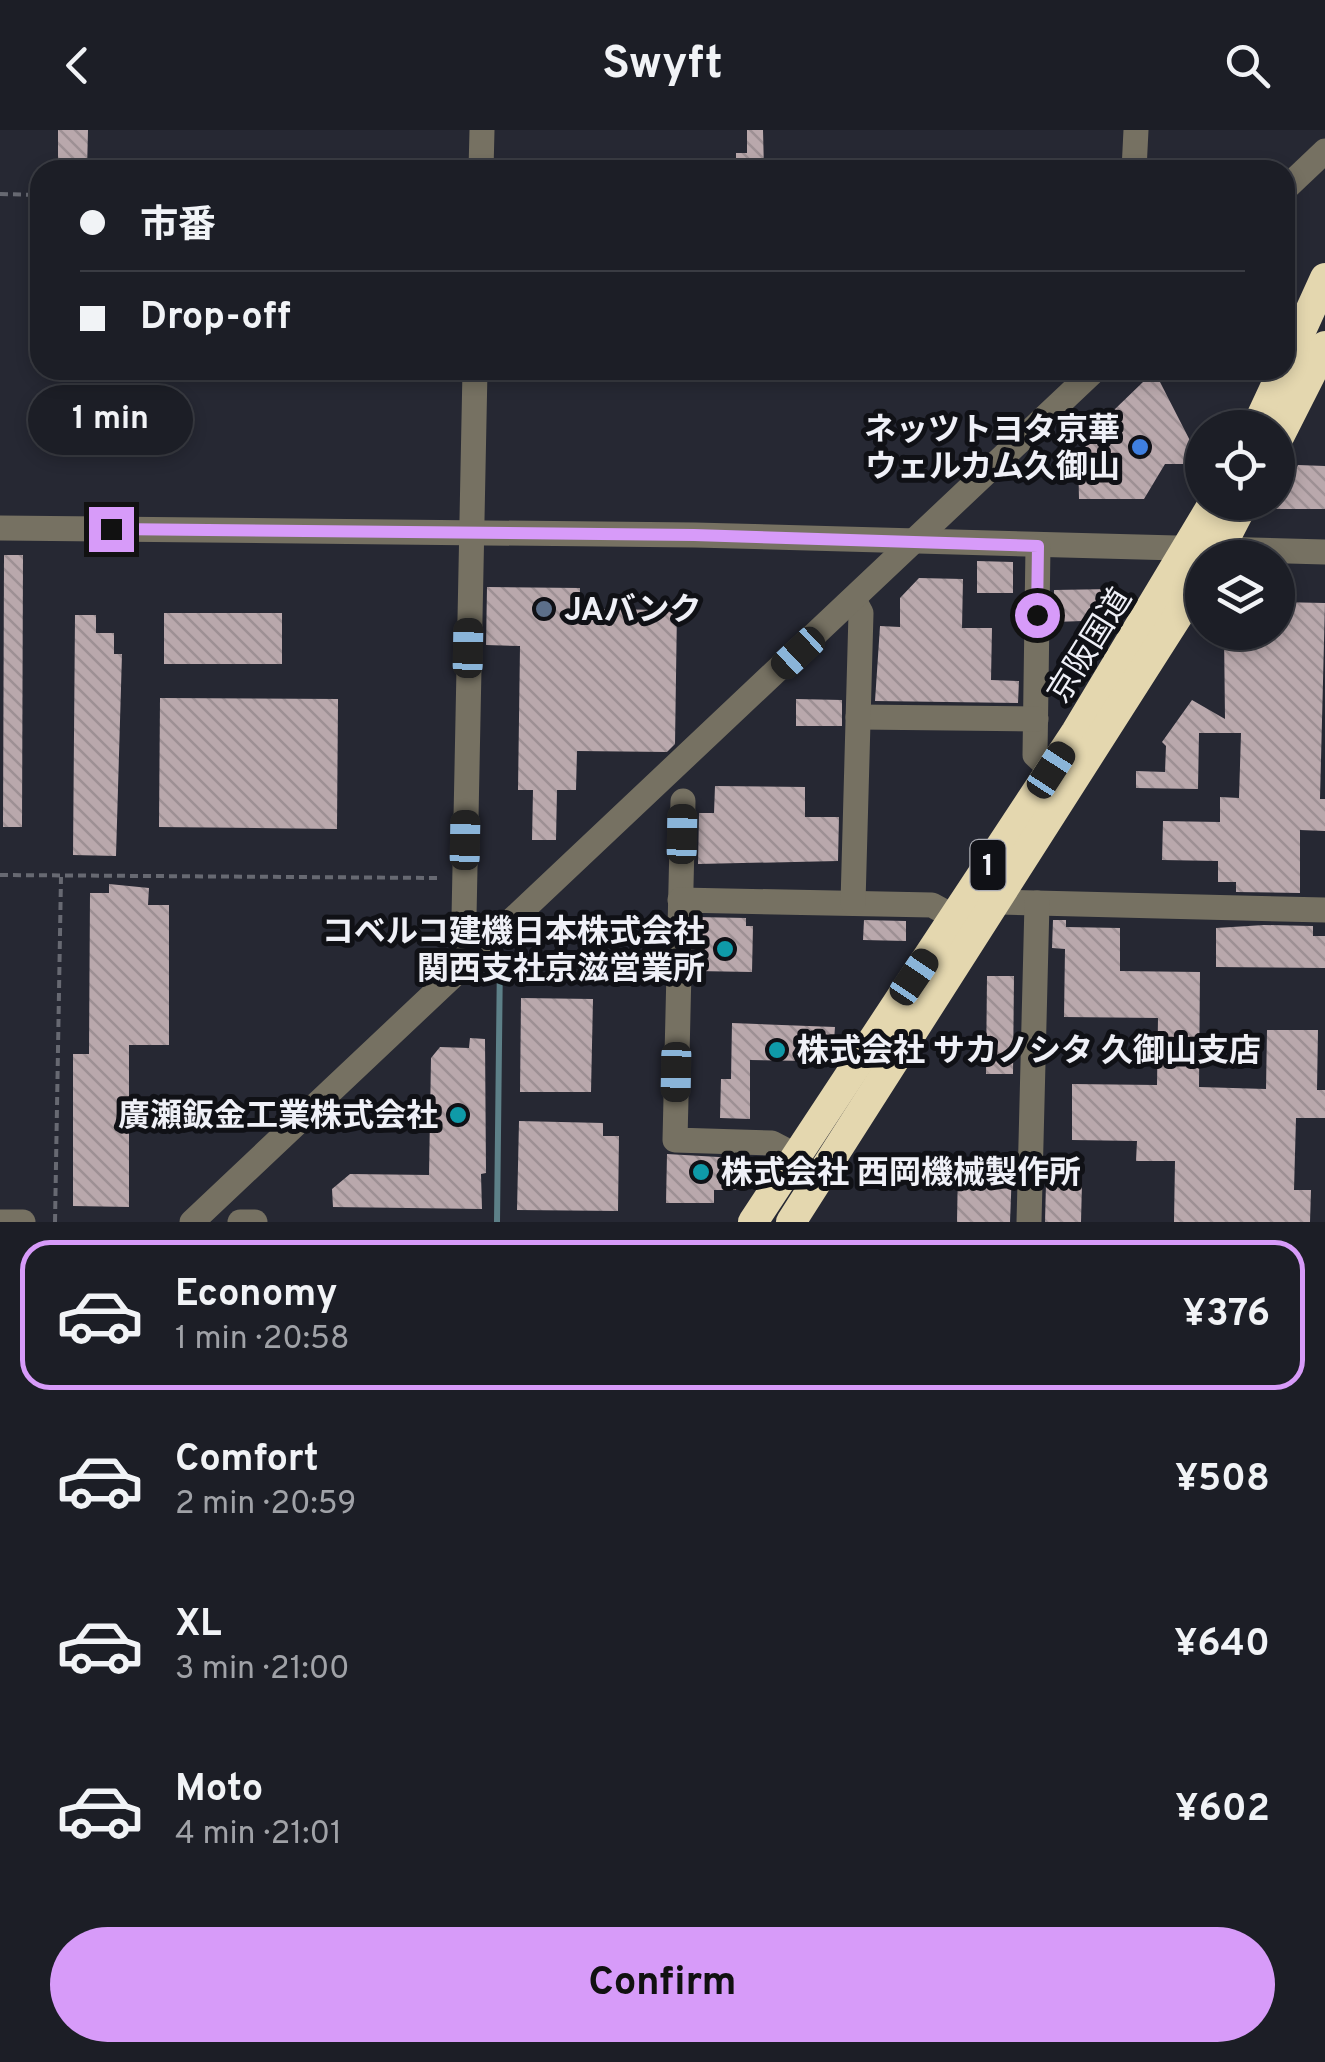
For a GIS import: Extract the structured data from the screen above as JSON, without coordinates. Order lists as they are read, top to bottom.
{
  "streets": {
    "highway": ["京阪国道", "1"]
  },
  "places": [
    "ネッツトヨタ京華 ウェルカム久御山",
    "JAバンク",
    "コベルコ建機日本株式会社 関西支社京滋営業所",
    "株式会社 サカノシタ 久御山支店",
    "廣瀬鈑金工業株式会社",
    "株式会社 西岡機械製作所"
  ],
  "page": {
    "header": "Swyft",
    "banner": ["市番", "Drop-off"],
    "bubble": "1 min",
    "list": [
      {
        "name": "Economy",
        "note": "1 min · 20:58",
        "value": "¥376"
      },
      {
        "name": "Comfort",
        "note": "2 min · 20:59",
        "value": "¥508"
      },
      {
        "name": "XL",
        "note": "3 min · 21:00",
        "value": "¥640"
      },
      {
        "name": "Moto",
        "note": "4 min · 21:01",
        "value": "¥602"
      }
    ],
    "buttons": "Confirm"
  }
}
